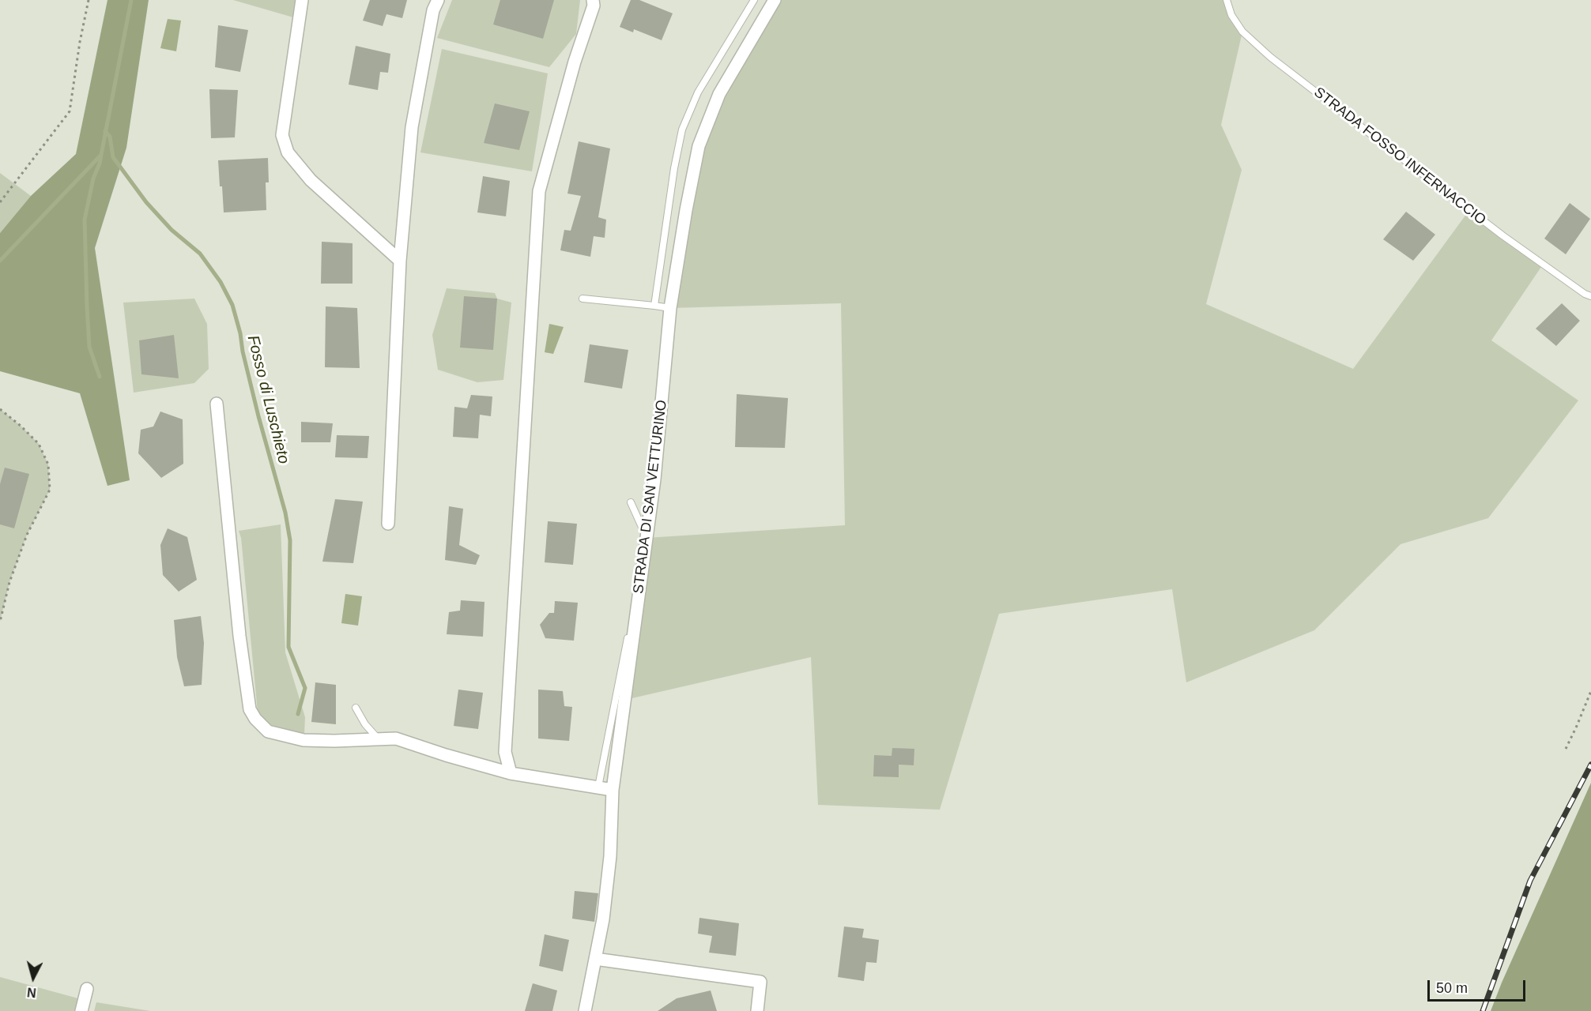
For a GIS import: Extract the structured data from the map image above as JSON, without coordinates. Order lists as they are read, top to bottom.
{
  "streets": {
    "street": ["STRADA DI SAN VETTURINO"],
    "lane": ["STRADA FOSSO INFERNACCIO"]
  },
  "water": ["Fosso di Luschieto"],
  "scale_bar": "50 m",
  "north": "bottom"
}
